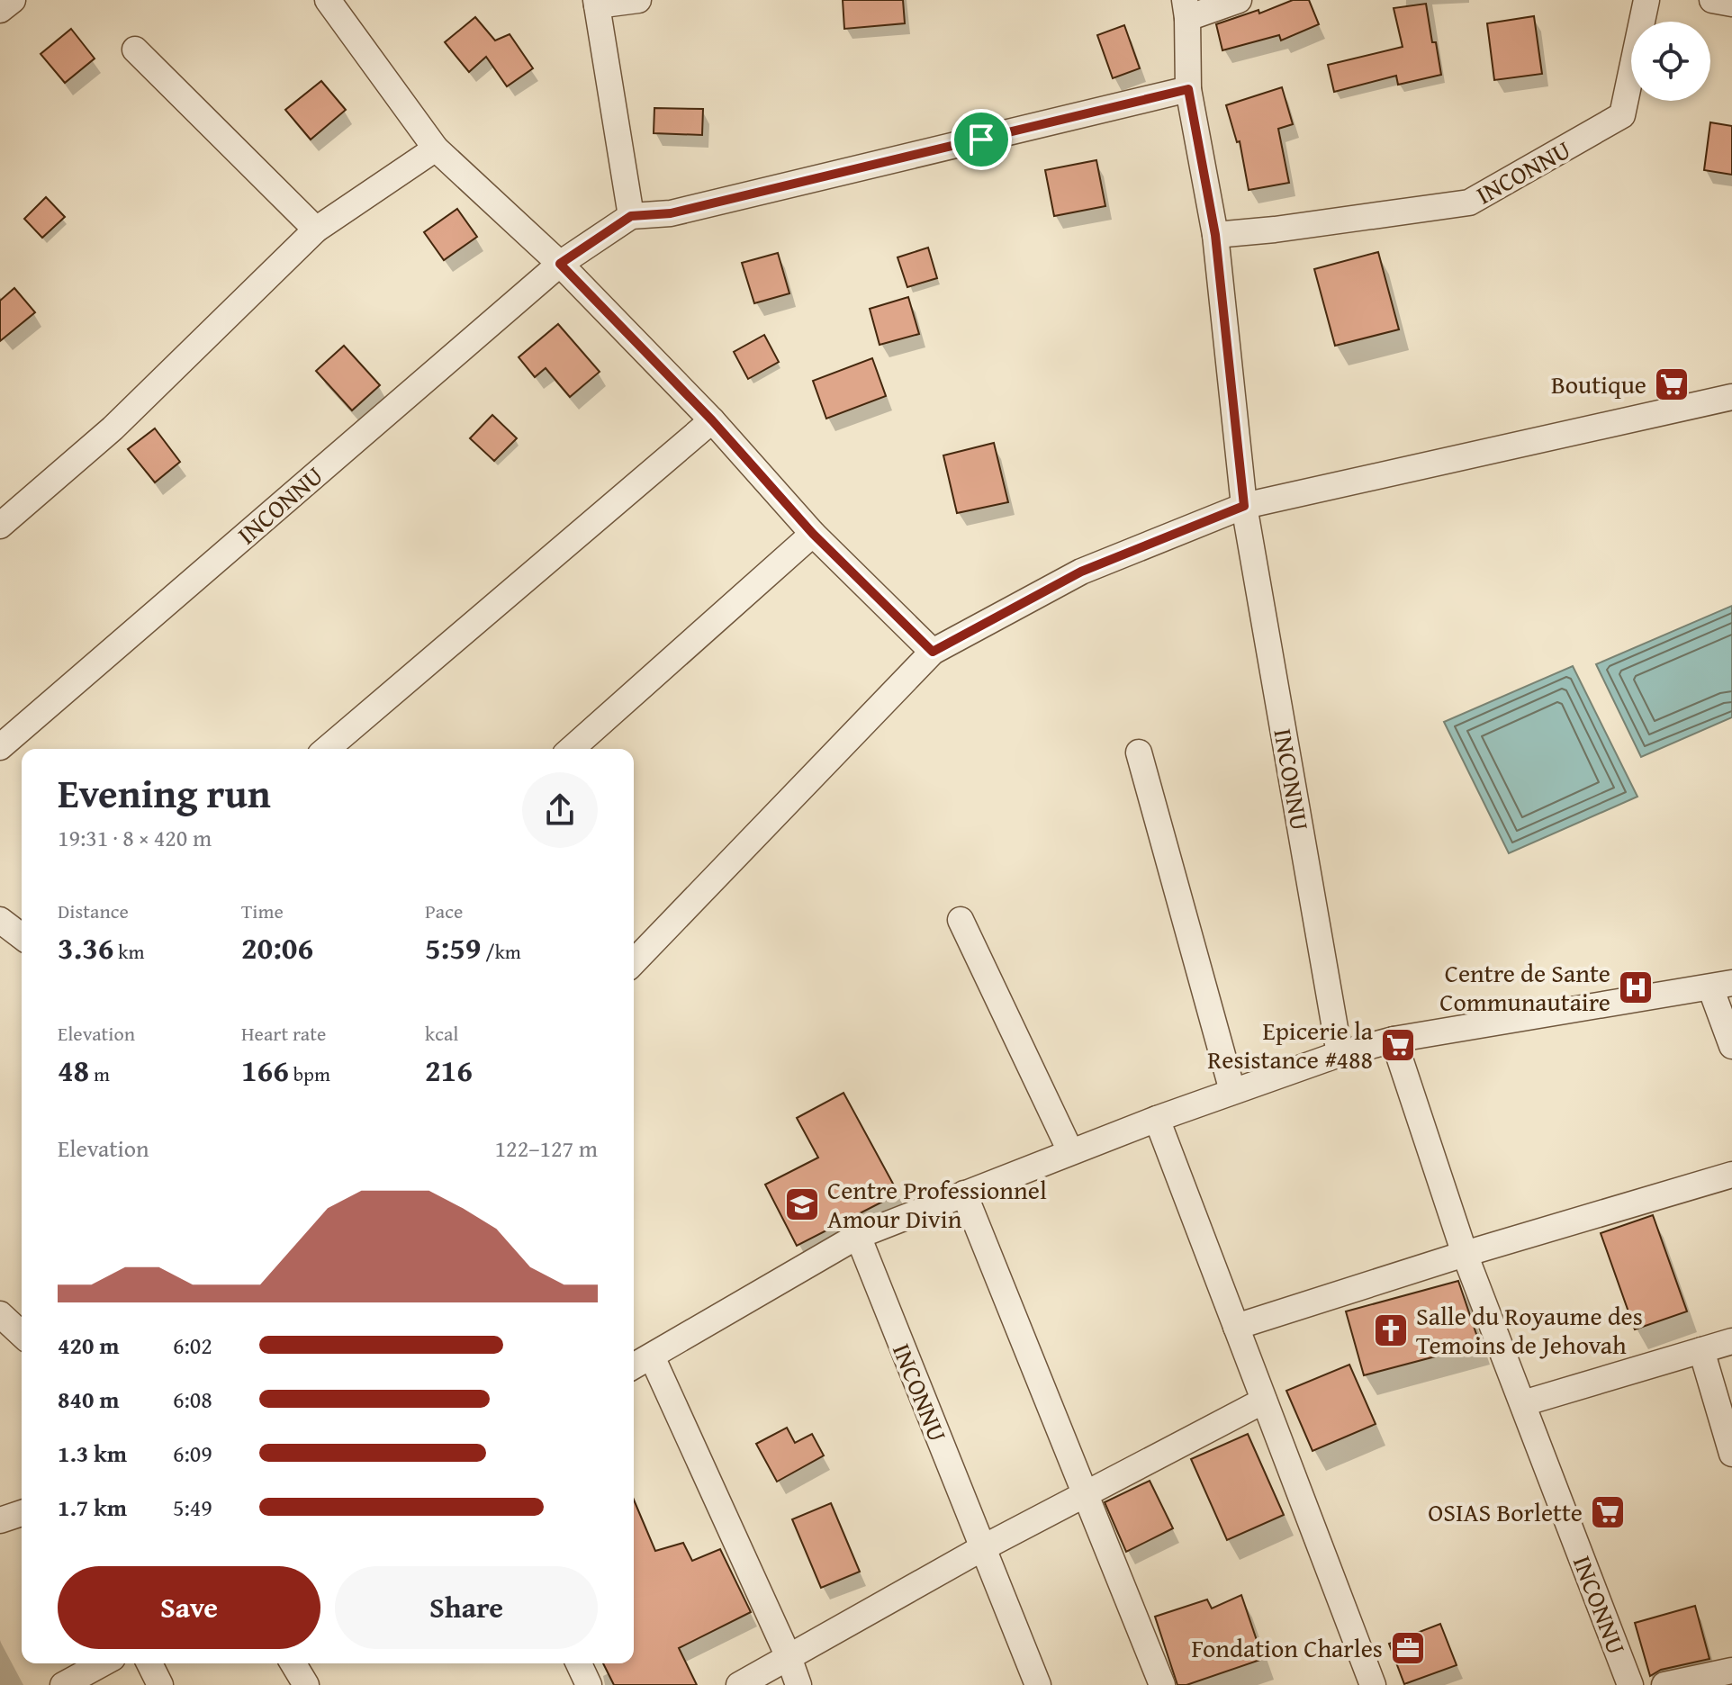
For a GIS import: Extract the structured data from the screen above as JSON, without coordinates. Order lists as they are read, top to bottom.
{
  "streets": {
    "street": ["INCONNU"]
  },
  "places": {
    "supermarket": ["Boutique", "Epicerie la Resistance #488", "OSIAS Borlette"],
    "hospital": ["Centre de Sante Communautaire"],
    "school or university": ["Centre Professionnel Amour Divin"],
    "church": ["Salle du Royaume des Temoins de Jehovah"],
    "office": ["Fondation Charles"]
  },
  "page": {
    "heading": ["Evening run", "19:31 · 8 × 420 m"],
    "stats": [
      ["Distance", "3.36 km"],
      ["Time", "20:06"],
      ["Pace", "5:59 /km"],
      ["Elevation", "48 m"],
      ["Heart rate", "166 bpm"],
      ["kcal", "216"]
    ],
    "chart": ["Elevation", "122–127 m"],
    "list": [
      {
        "name": "420 m",
        "note": "6:02"
      },
      {
        "name": "840 m",
        "note": "6:08"
      },
      {
        "name": "1.3 km",
        "note": "6:09"
      },
      {
        "name": "1.7 km",
        "note": "5:49"
      }
    ],
    "buttons": ["Save", "Share"]
  }
}
